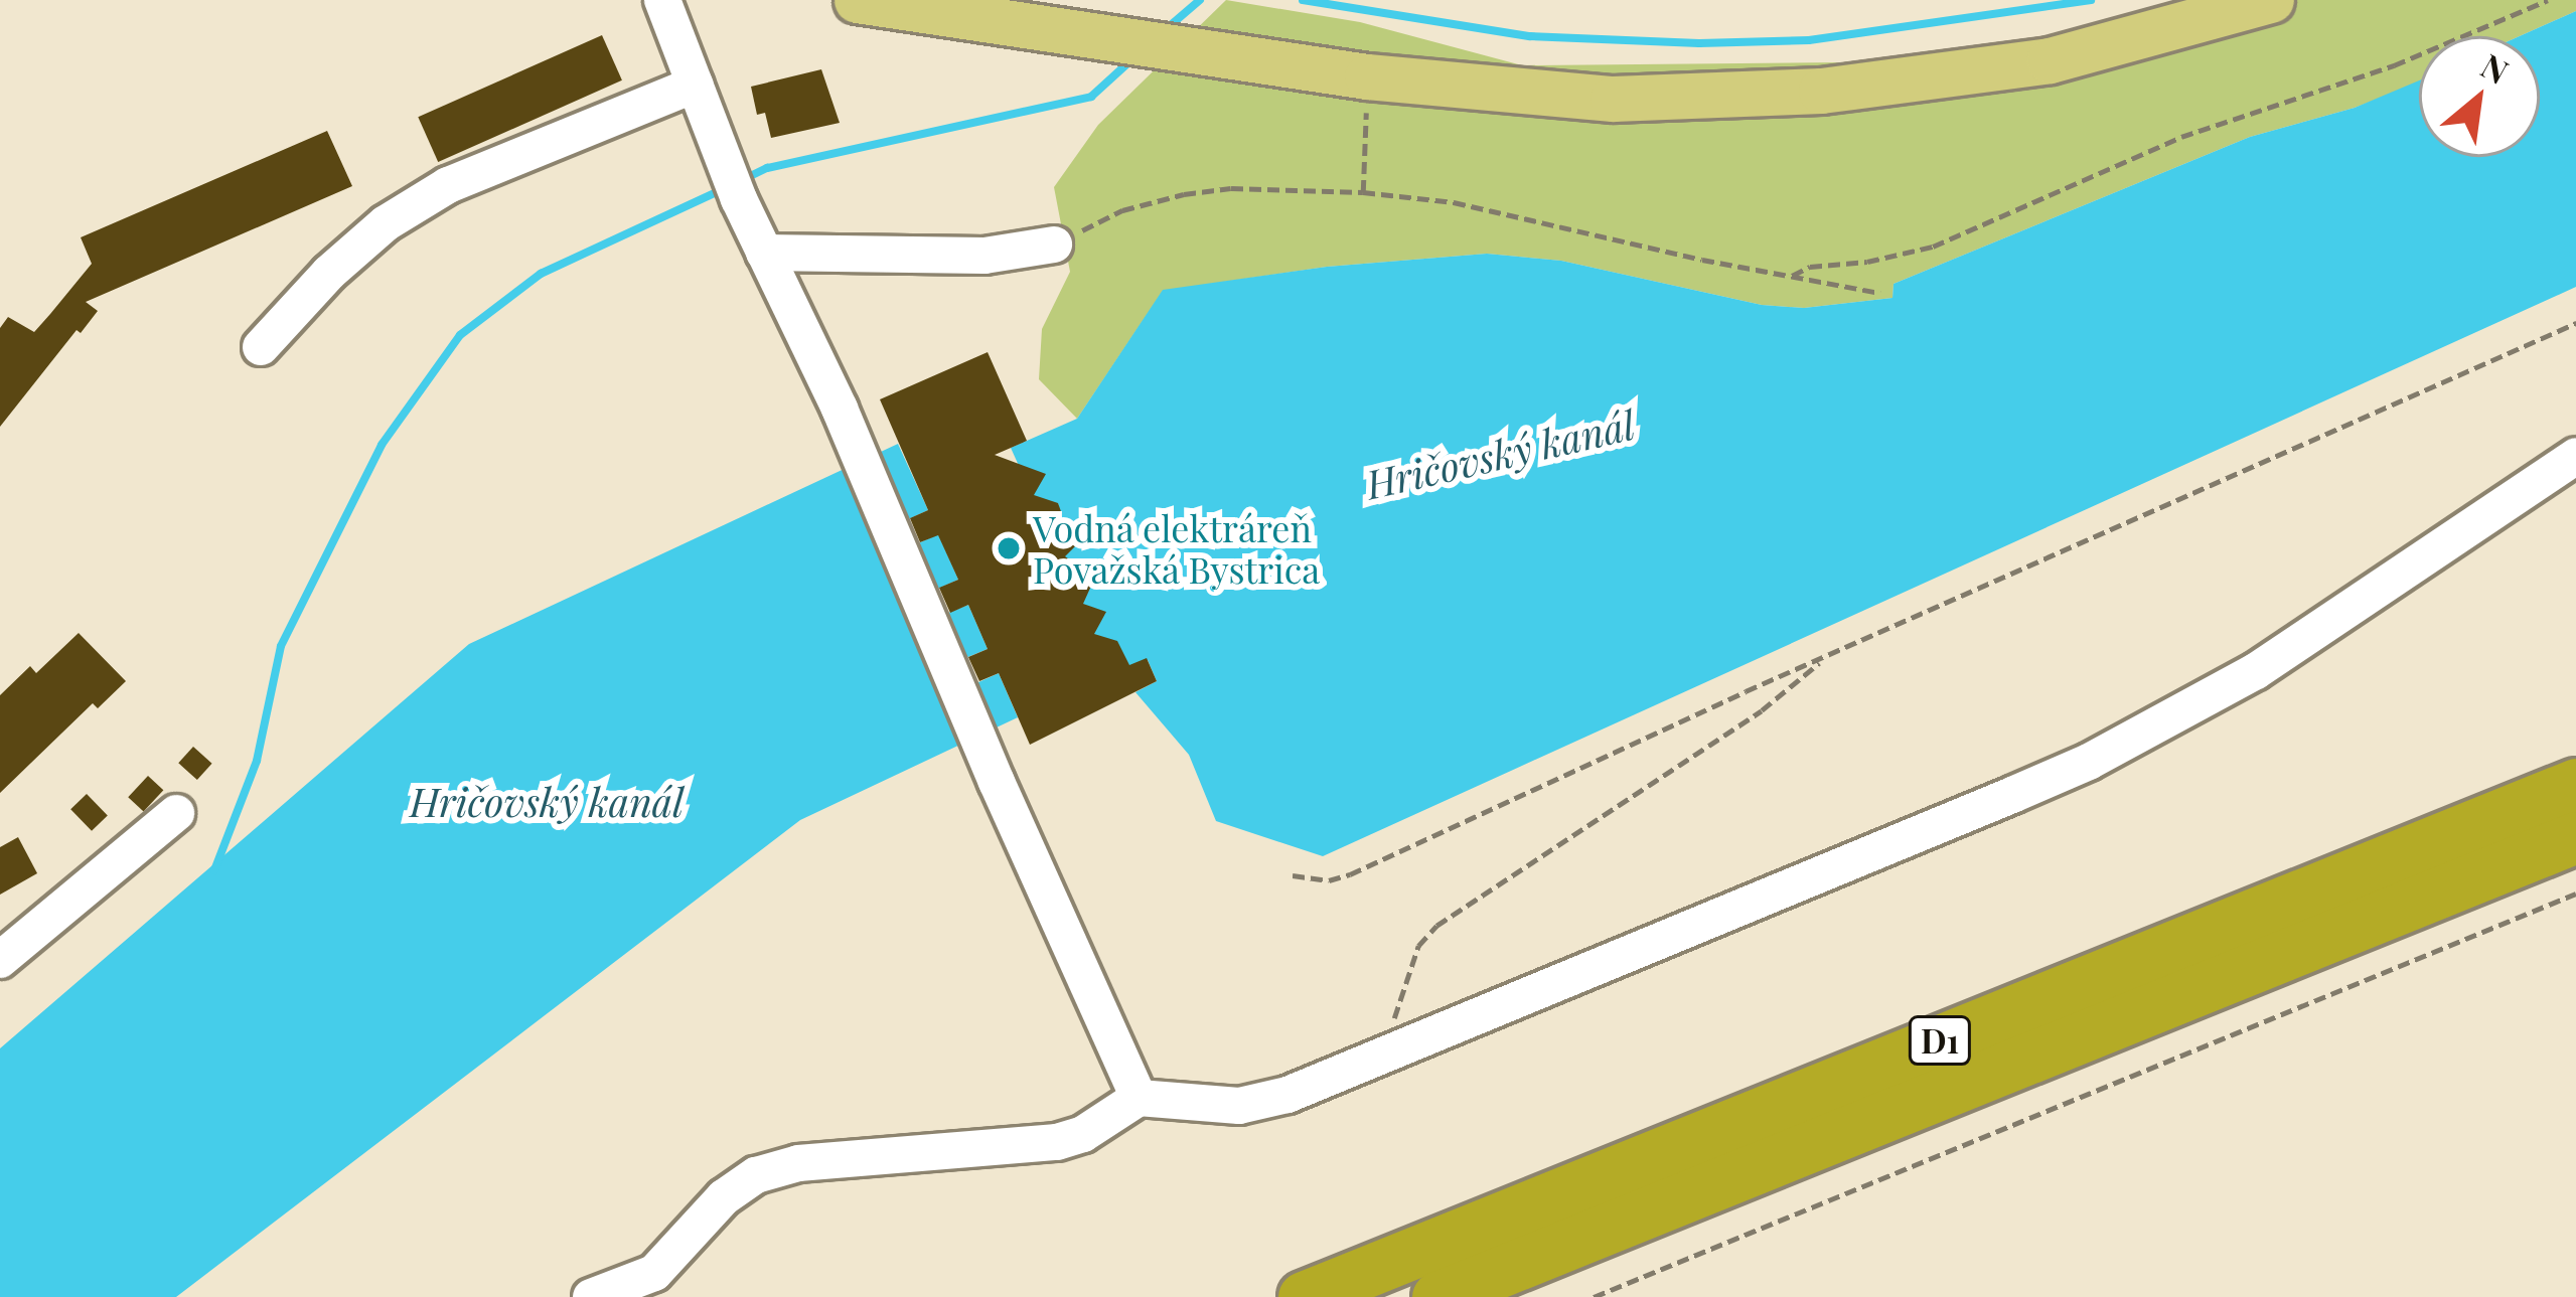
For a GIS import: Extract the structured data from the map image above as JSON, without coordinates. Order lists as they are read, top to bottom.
{
  "streets": {
    "highway": ["D1"]
  },
  "water": ["Hričovský kanál"],
  "places": ["Vodná elektráreň Považská Bystrica"],
  "north": "top right"
}
